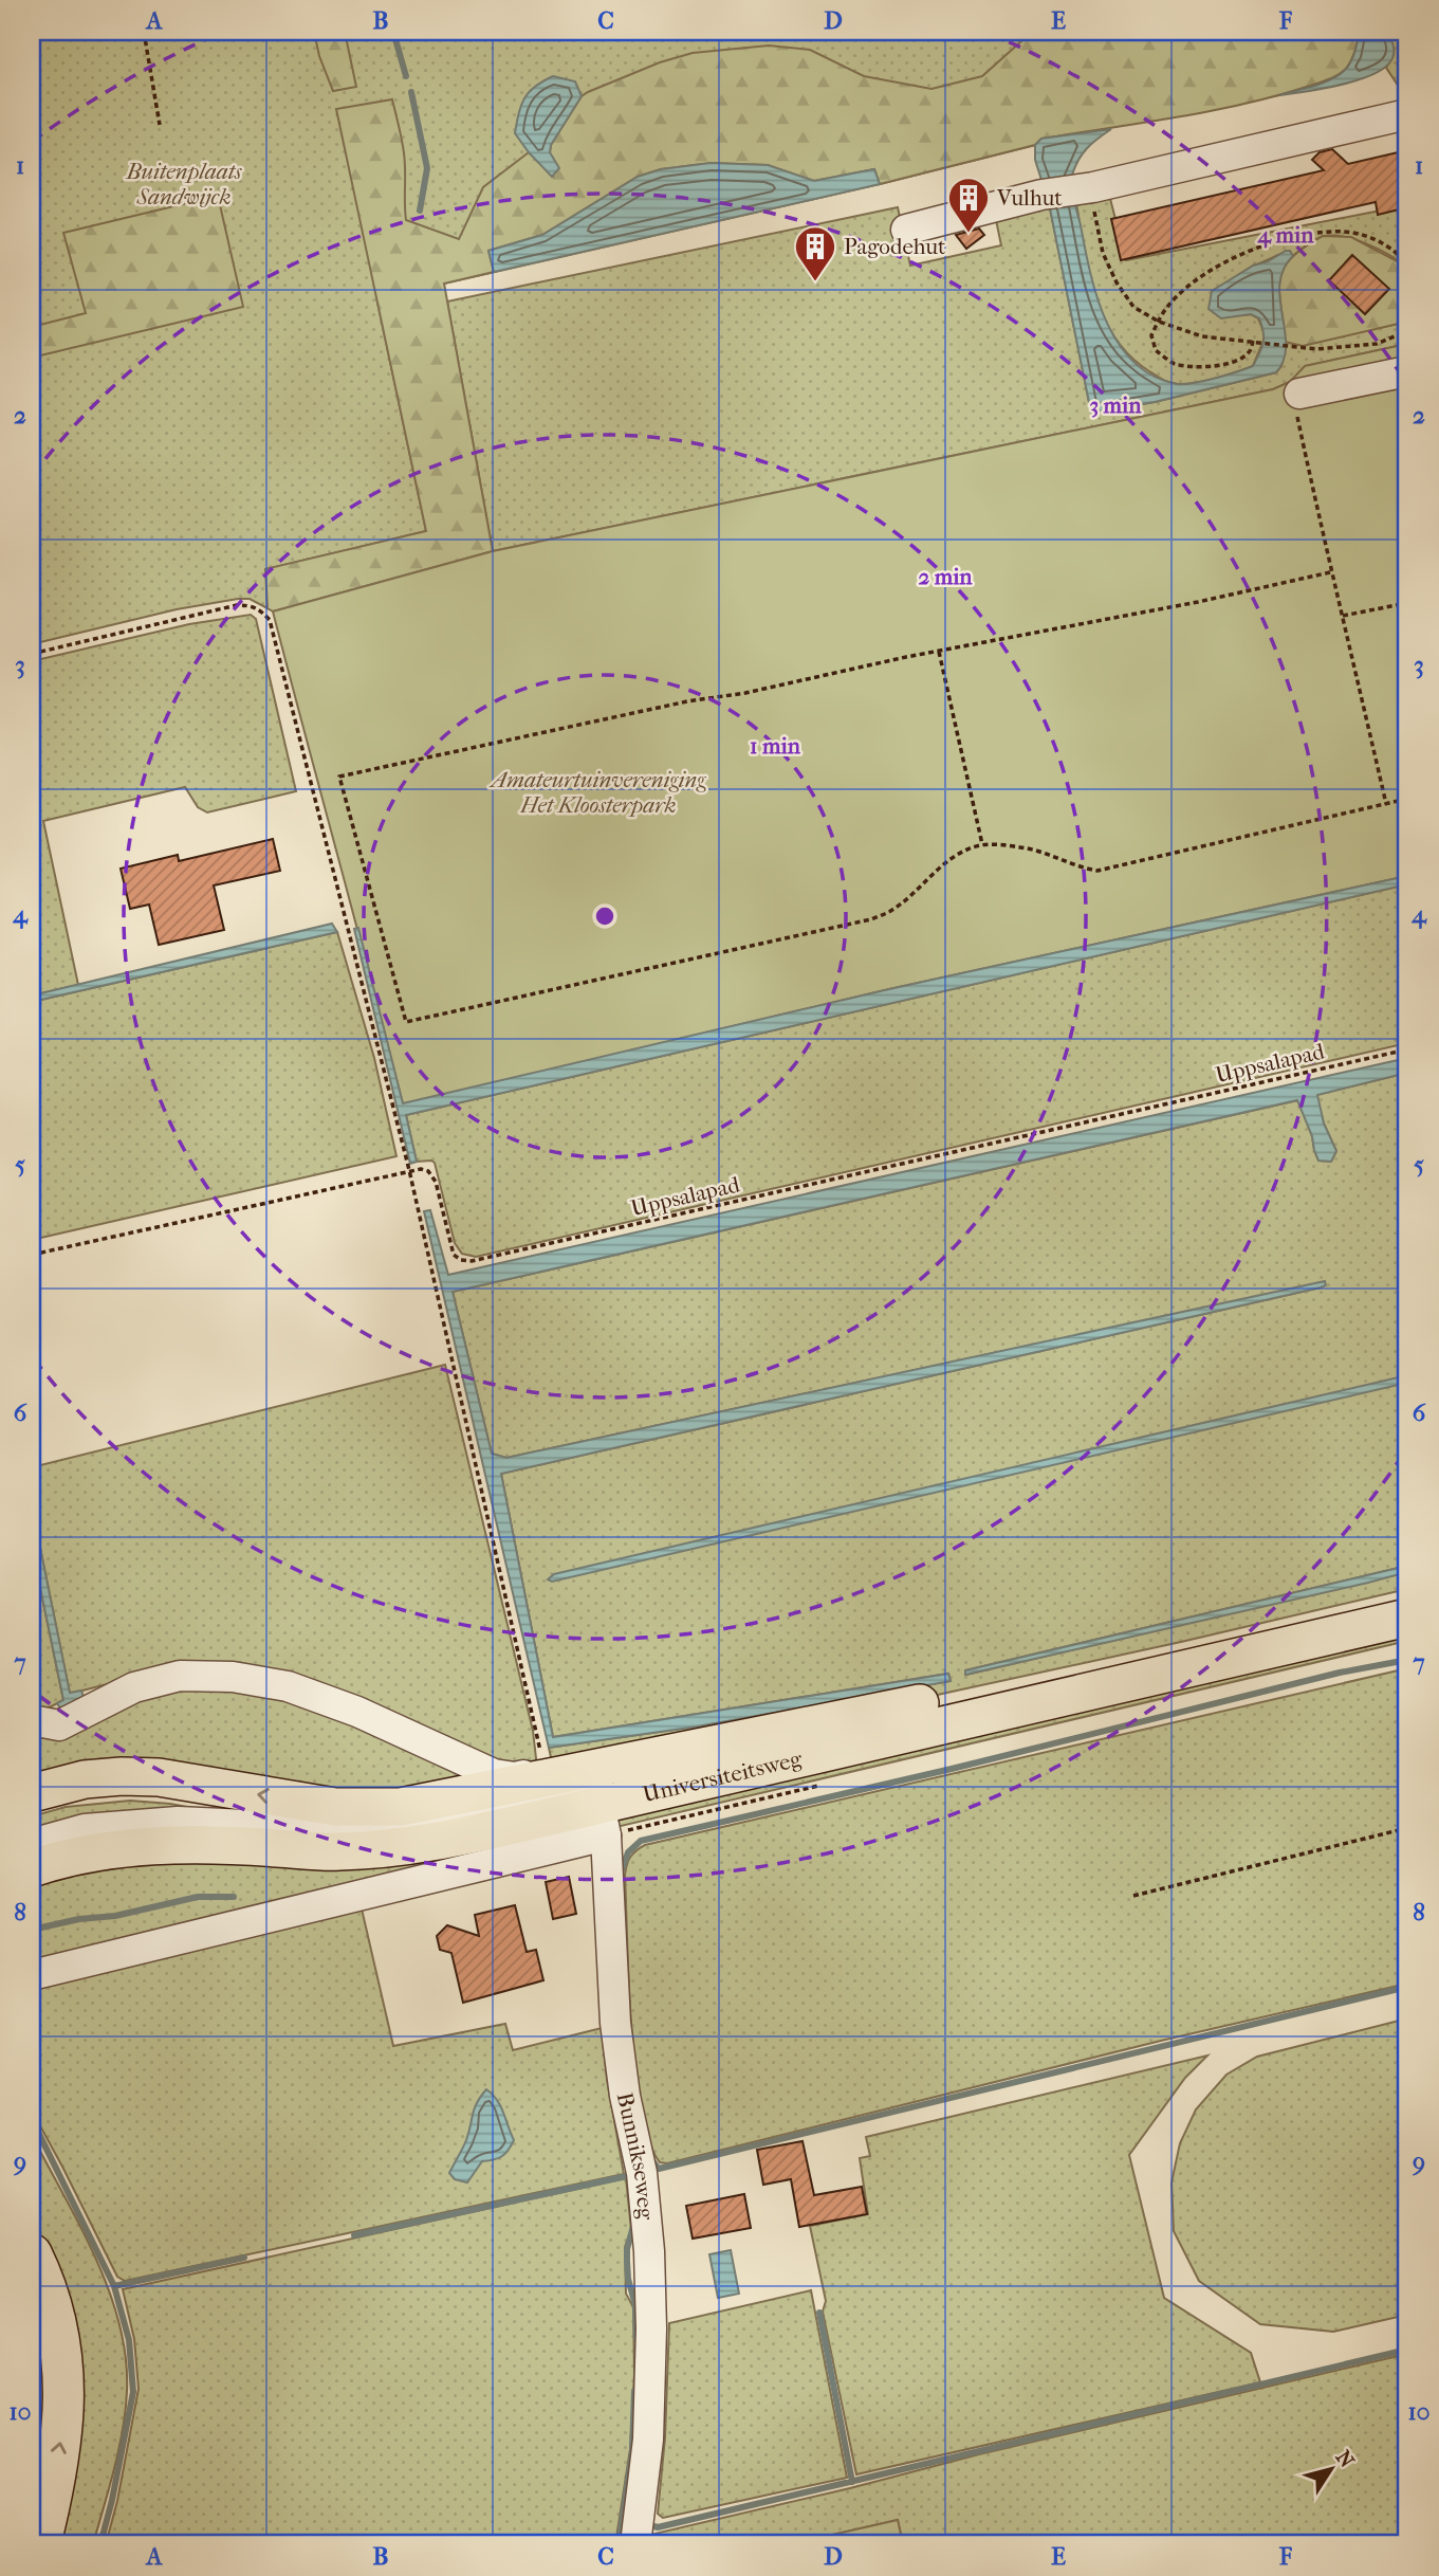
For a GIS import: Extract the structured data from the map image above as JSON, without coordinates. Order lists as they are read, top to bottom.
{
  "streets": {
    "main road": ["Universiteitsweg"],
    "street": ["Bunnikseweg"],
    "path": ["Uppsalapad"]
  },
  "crossings": [
    ["Universiteitsweg", "Bunnikseweg"]
  ],
  "parks": ["Buitenplaats Sandwijck", "Amateurtuinvereniging Het Kloosterpark"],
  "places": {
    "building": ["Vulhut", "Pagodehut"]
  },
  "north": "top right",
  "grid": {
    "columns": [
      "A",
      "B",
      "C",
      "D",
      "E",
      "F"
    ],
    "rows": [
      "1",
      "2",
      "3",
      "4",
      "5",
      "6",
      "7",
      "8",
      "9",
      "10"
    ]
  },
  "rings": [
    "4 min",
    "3 min",
    "2 min",
    "1 min"
  ]
}
